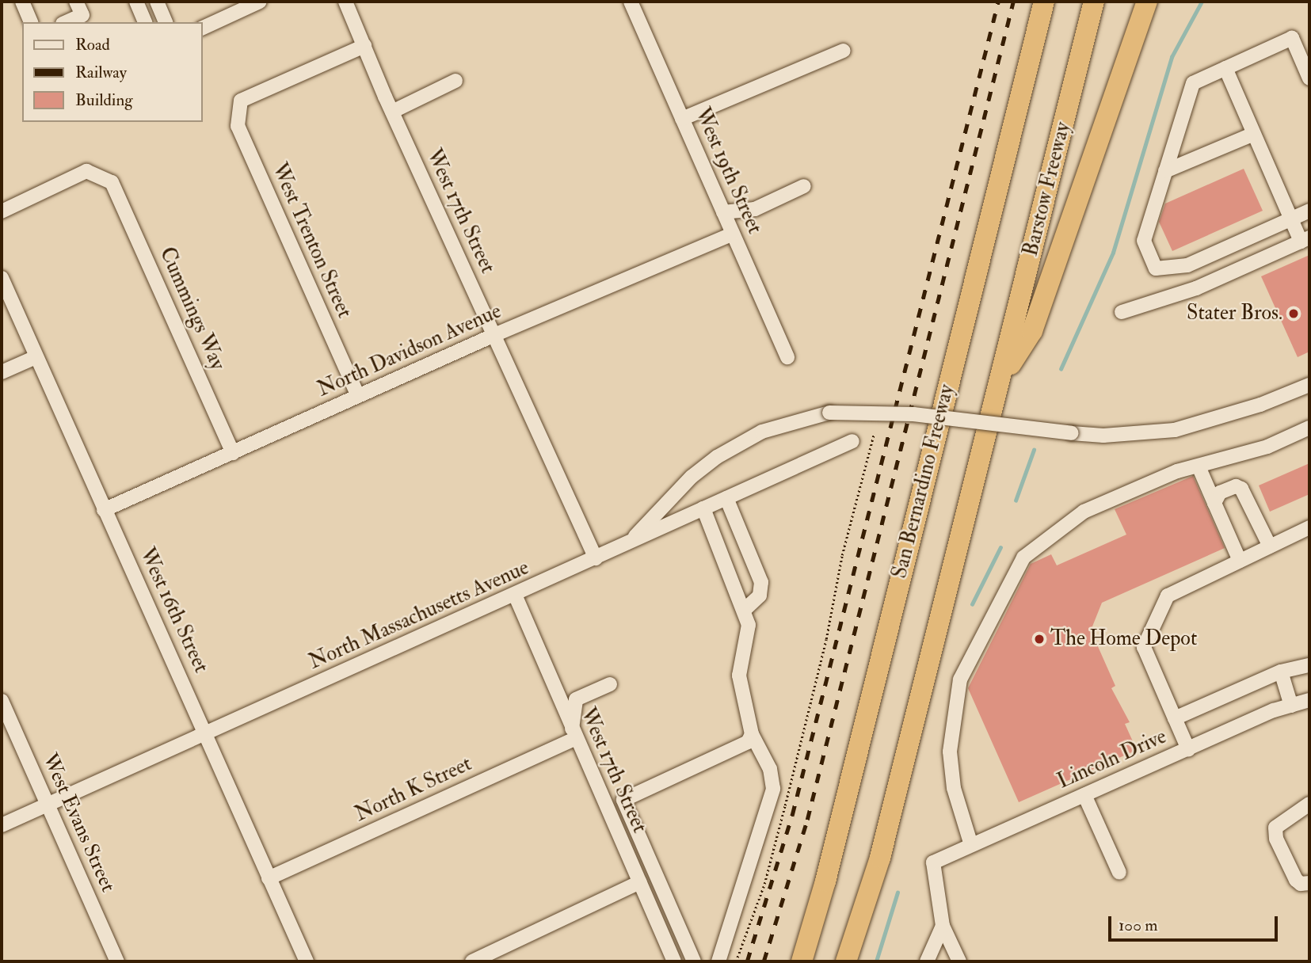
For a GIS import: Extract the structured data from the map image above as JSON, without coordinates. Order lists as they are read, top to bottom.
{
  "streets": {
    "highway": ["Barstow Freeway", "San Bernardino Freeway"],
    "street": [
      "West 19th Street",
      "West 17th Street",
      "West Trenton Street",
      "Cummings Way",
      "North Davidson Avenue",
      "West 16th Street",
      "North Massachusetts Avenue",
      "Lincoln Drive",
      "North K Street",
      "West Evans Street"
    ]
  },
  "crossings": [
    ["West 19th Street", "North Davidson Avenue"],
    ["West 17th Street", "West Trenton Street"],
    ["West 17th Street", "North Davidson Avenue"],
    ["West 17th Street", "North Massachusetts Avenue"],
    ["West 17th Street", "North K Street"],
    ["West Trenton Street", "North Davidson Avenue"],
    ["Cummings Way", "North Davidson Avenue"],
    ["North Davidson Avenue", "West 16th Street"],
    ["West 16th Street", "North Massachusetts Avenue"],
    ["West 16th Street", "North K Street"],
    ["North Massachusetts Avenue", "West Evans Street"]
  ],
  "places": ["Stater Bros.", "The Home Depot"],
  "legend": ["Road", "Railway", "Building"],
  "scale_bar": "100 m"
}
